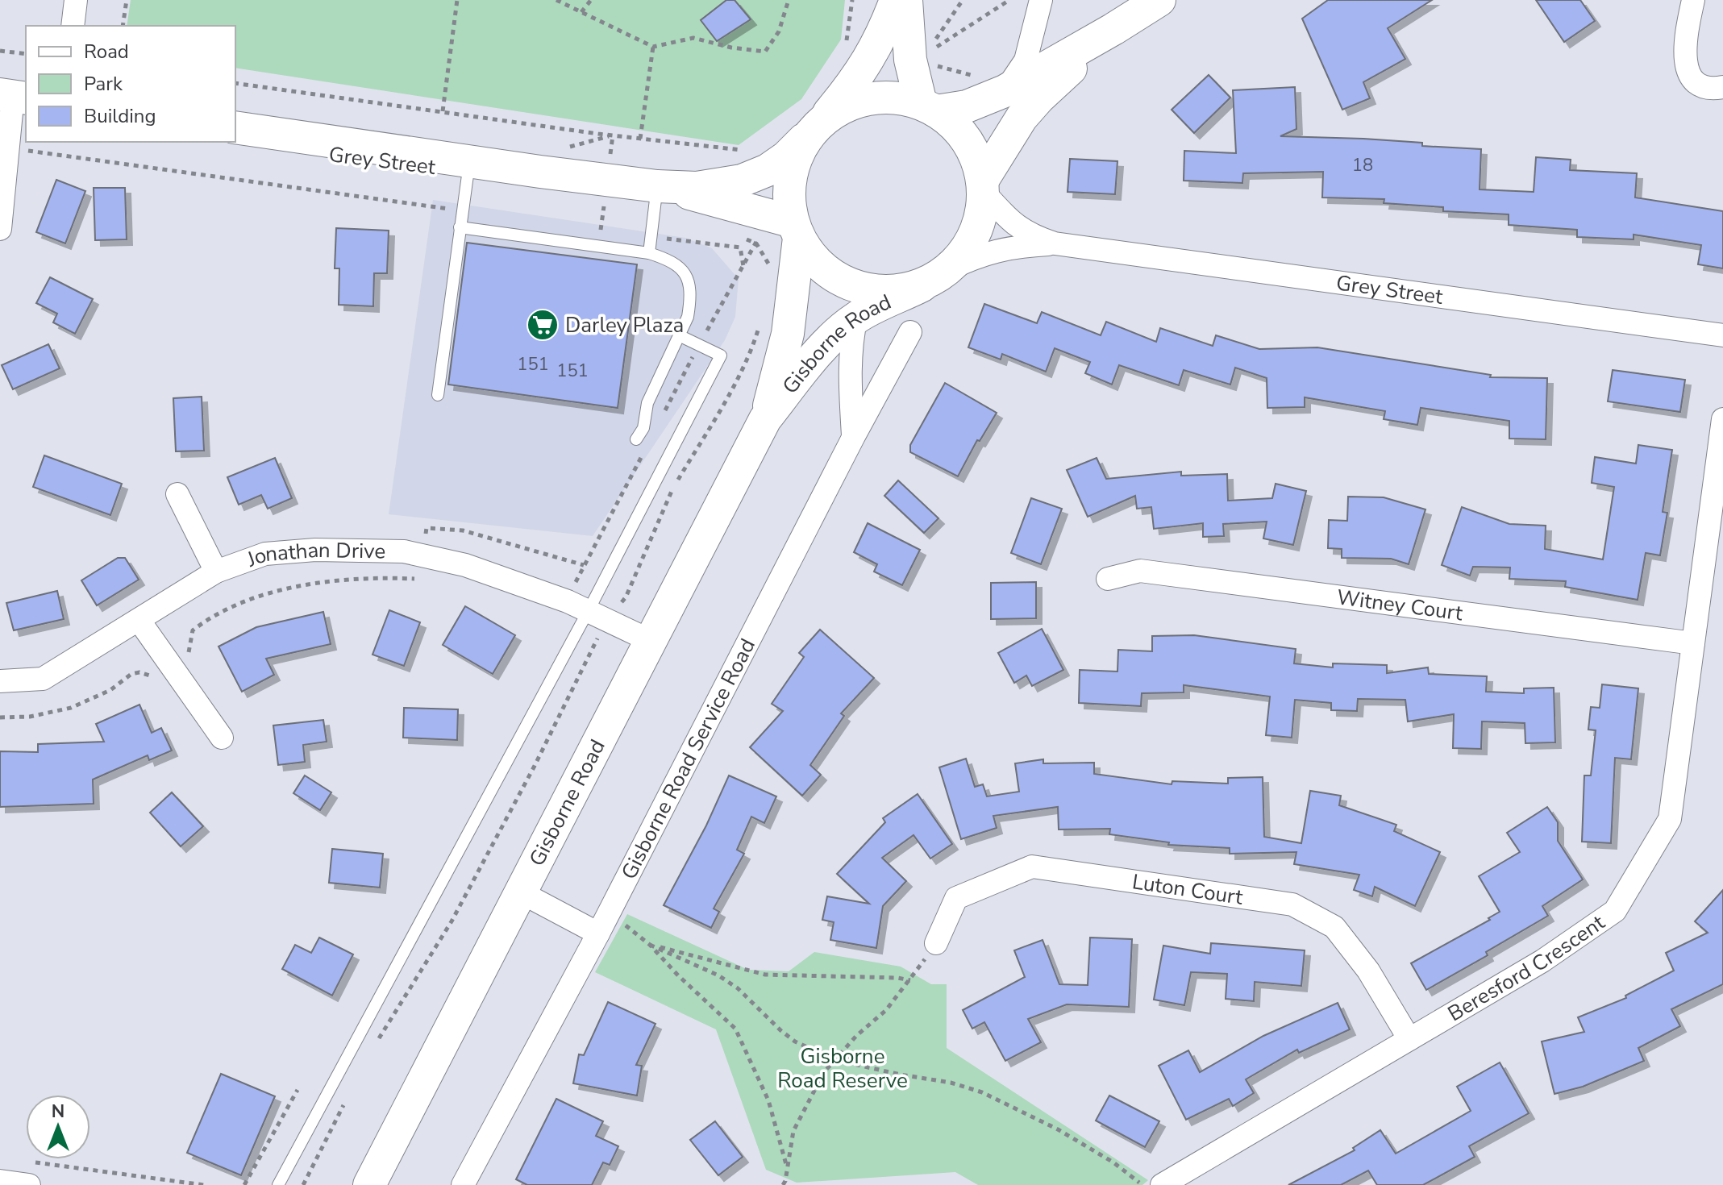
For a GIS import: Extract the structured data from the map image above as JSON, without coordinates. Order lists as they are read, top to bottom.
{
  "streets": {
    "main road": ["Grey Street", "Gisborne Road"],
    "street": [
      "Jonathan Drive",
      "Witney Court",
      "Gisborne Road Service Road",
      "Luton Court",
      "Beresford Crescent"
    ]
  },
  "crossings": [
    ["Grey Street", "Gisborne Road"],
    ["Gisborne Road", "Jonathan Drive"],
    ["Witney Court", "Beresford Crescent"],
    ["Luton Court", "Beresford Crescent"]
  ],
  "parks": ["Gisborne Road Reserve"],
  "places": {
    "supermarket": ["Darley Plaza"]
  },
  "house_numbers": ["18", "151", "151"],
  "legend": ["Road", "Park", "Building"],
  "north": "top"
}
